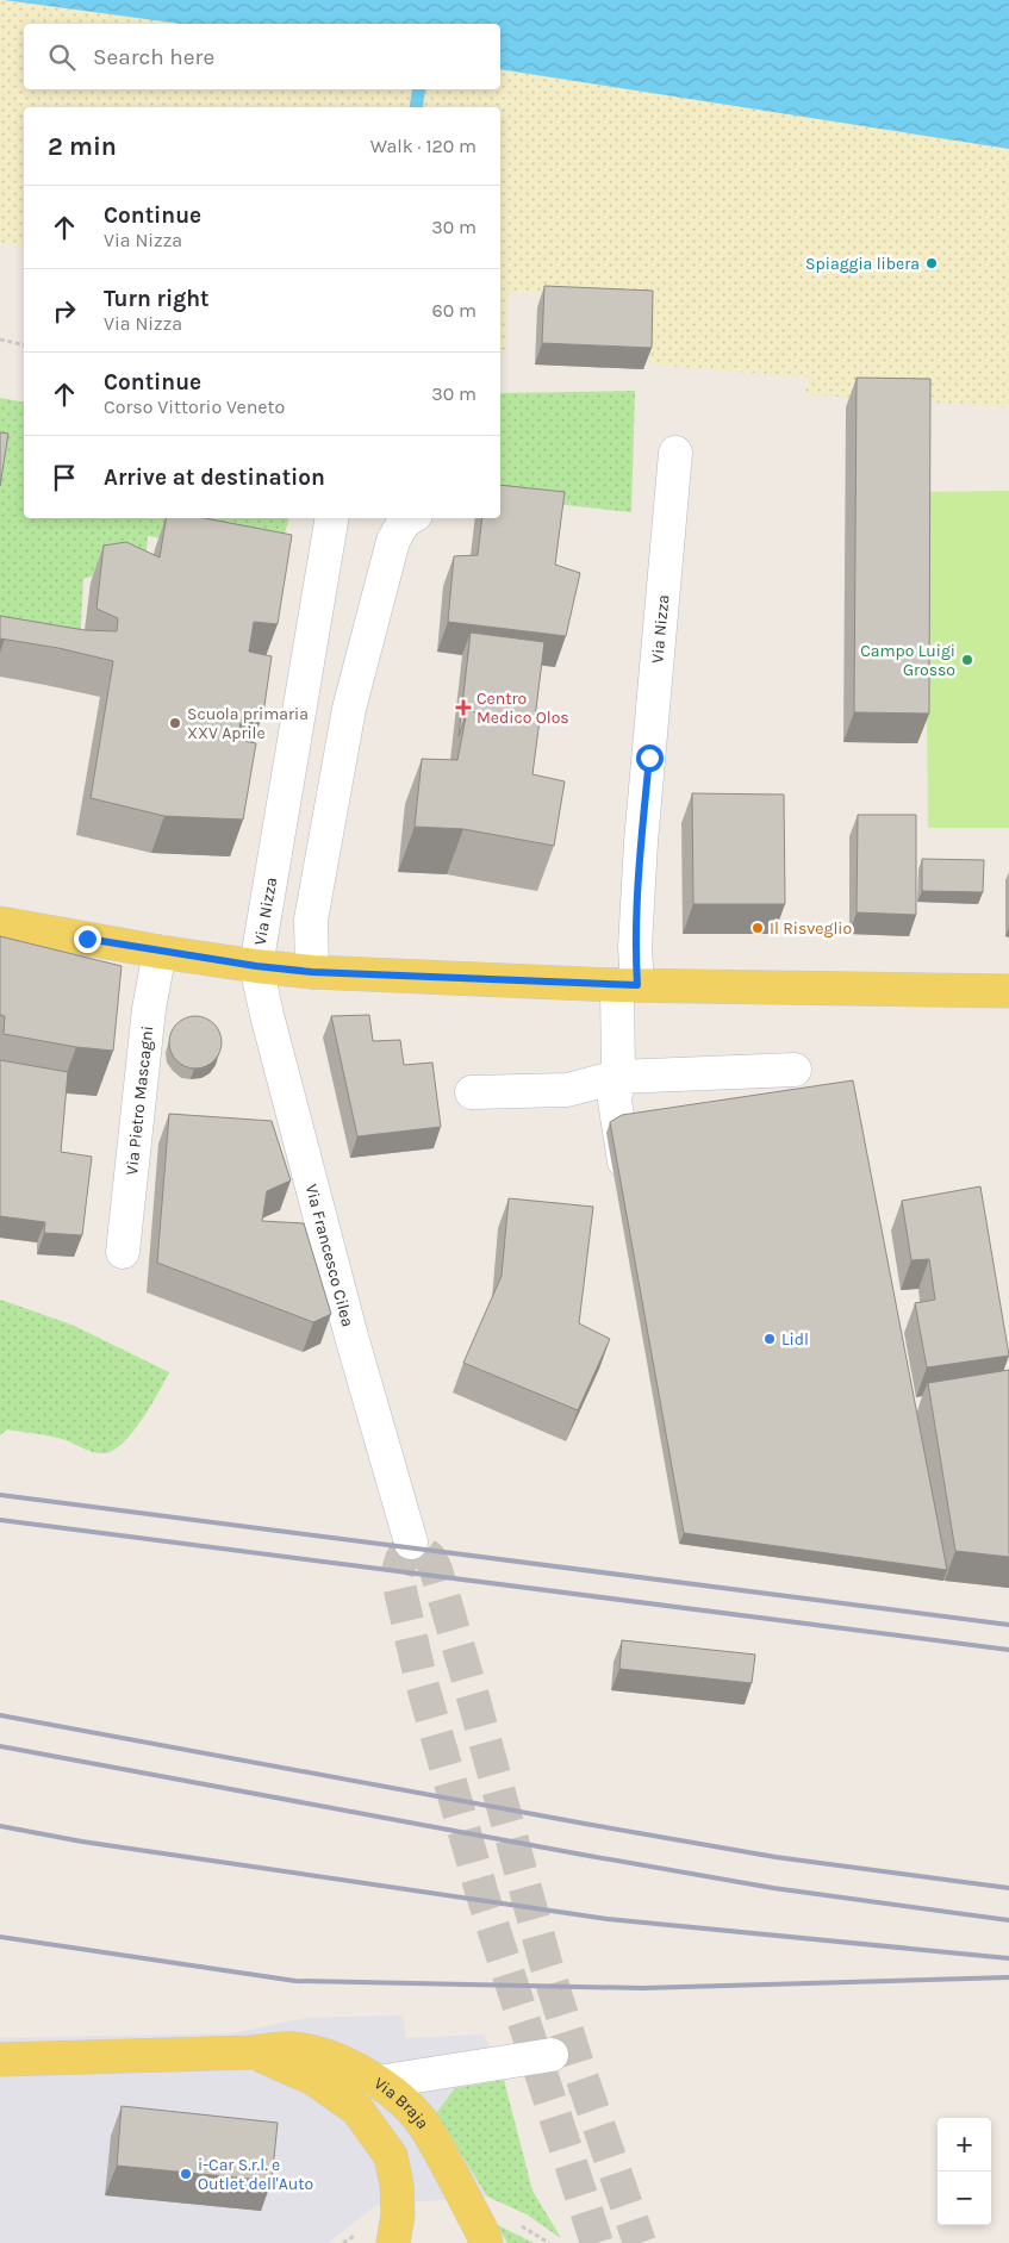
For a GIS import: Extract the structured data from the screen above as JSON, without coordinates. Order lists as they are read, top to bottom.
{
  "streets": {
    "main road": ["Via Nizza", "Via Braja"],
    "street": ["Via Pietro Mascagni", "Via Francesco Cilea"]
  },
  "crossings": [
    ["Via Nizza", "Via Francesco Cilea"]
  ],
  "places": {
    "other": [
      "Spiaggia libera",
      "Campo Luigi Grosso",
      "Scuola primaria XXV Aprile",
      "Il Risveglio",
      "Lidl",
      "i-Car S.r.l. e Outlet dell'Auto"
    ],
    "health": ["Centro Medico Olos"]
  },
  "page": {
    "search": "Search here",
    "heading": ["2 min", "Walk · 120 m"],
    "list": [
      ["Continue", "Via Nizza", "30 m"],
      ["Turn right", "Via Nizza", "60 m"],
      ["Continue", "Corso Vittorio Veneto", "30 m"],
      "Arrive at destination"
    ],
    "map_buttons": ["+", "−"]
  }
}
